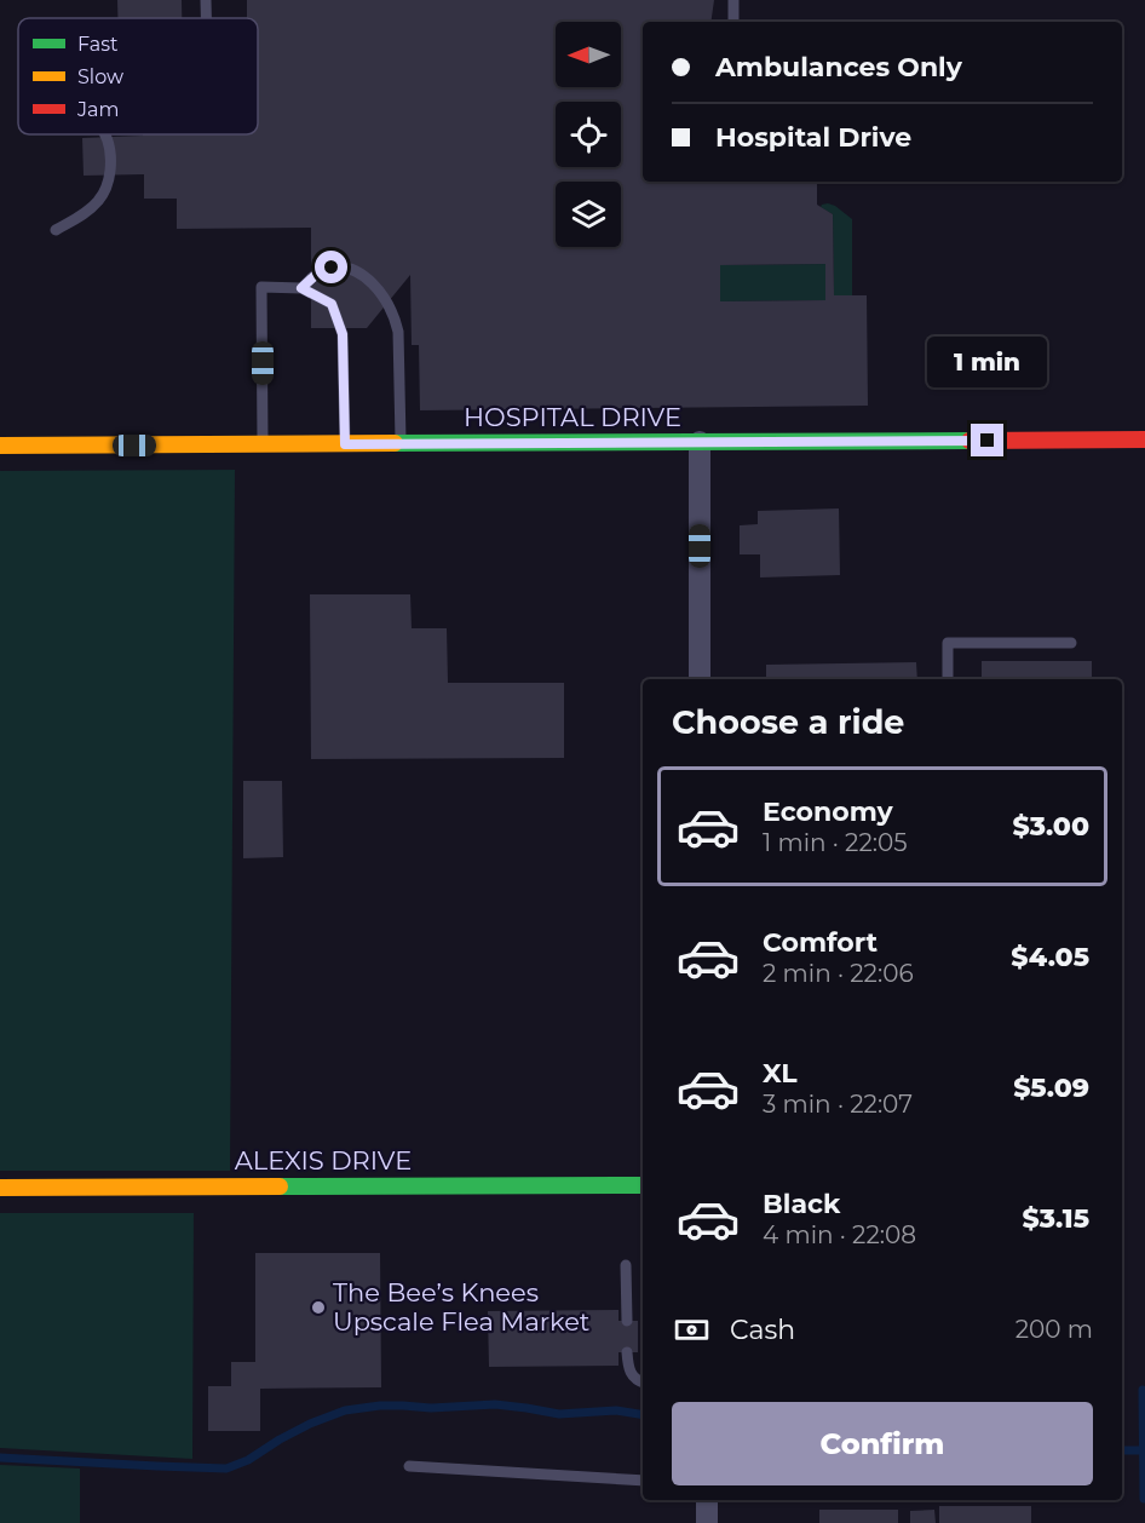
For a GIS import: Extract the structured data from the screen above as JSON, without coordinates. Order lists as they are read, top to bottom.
{
  "streets": {
    "street": ["HOSPITAL DRIVE", "ALEXIS DRIVE"]
  },
  "places": ["The Bee’s Knees Upscale Flea Market"],
  "legend": ["Fast", "Slow", "Jam"],
  "north": "left",
  "page": {
    "banner": ["Ambulances Only", "Hospital Drive"],
    "bubble": "1 min",
    "heading": "Choose a ride",
    "list": [
      {
        "name": "Economy",
        "note": "1 min · 22:05",
        "value": "$3.00"
      },
      {
        "name": "Comfort",
        "note": "2 min · 22:06",
        "value": "$4.05"
      },
      {
        "name": "XL",
        "note": "3 min · 22:07",
        "value": "$5.09"
      },
      {
        "name": "Black",
        "note": "4 min · 22:08",
        "value": "$3.15"
      }
    ],
    "pay": ["Cash", "200 m"],
    "buttons": "Confirm"
  }
}
